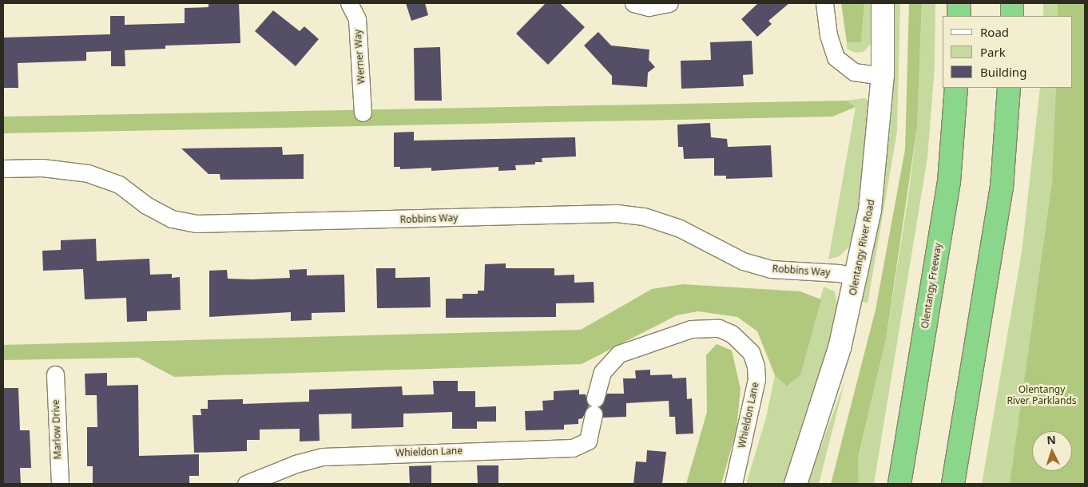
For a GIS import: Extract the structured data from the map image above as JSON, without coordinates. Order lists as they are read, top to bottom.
{
  "streets": {
    "highway": ["Olentangy Freeway"],
    "main road": ["Olentangy River Road"],
    "street": [
      "Werner Way",
      "Robbins Way",
      "Whieldon Lane",
      "Marlow Drive"
    ]
  },
  "crossings": [
    ["Robbins Way", "Olentangy River Road"]
  ],
  "parks": ["Olentangy River Parklands"],
  "legend": ["Road", "Park", "Building"],
  "north": "top"
}
